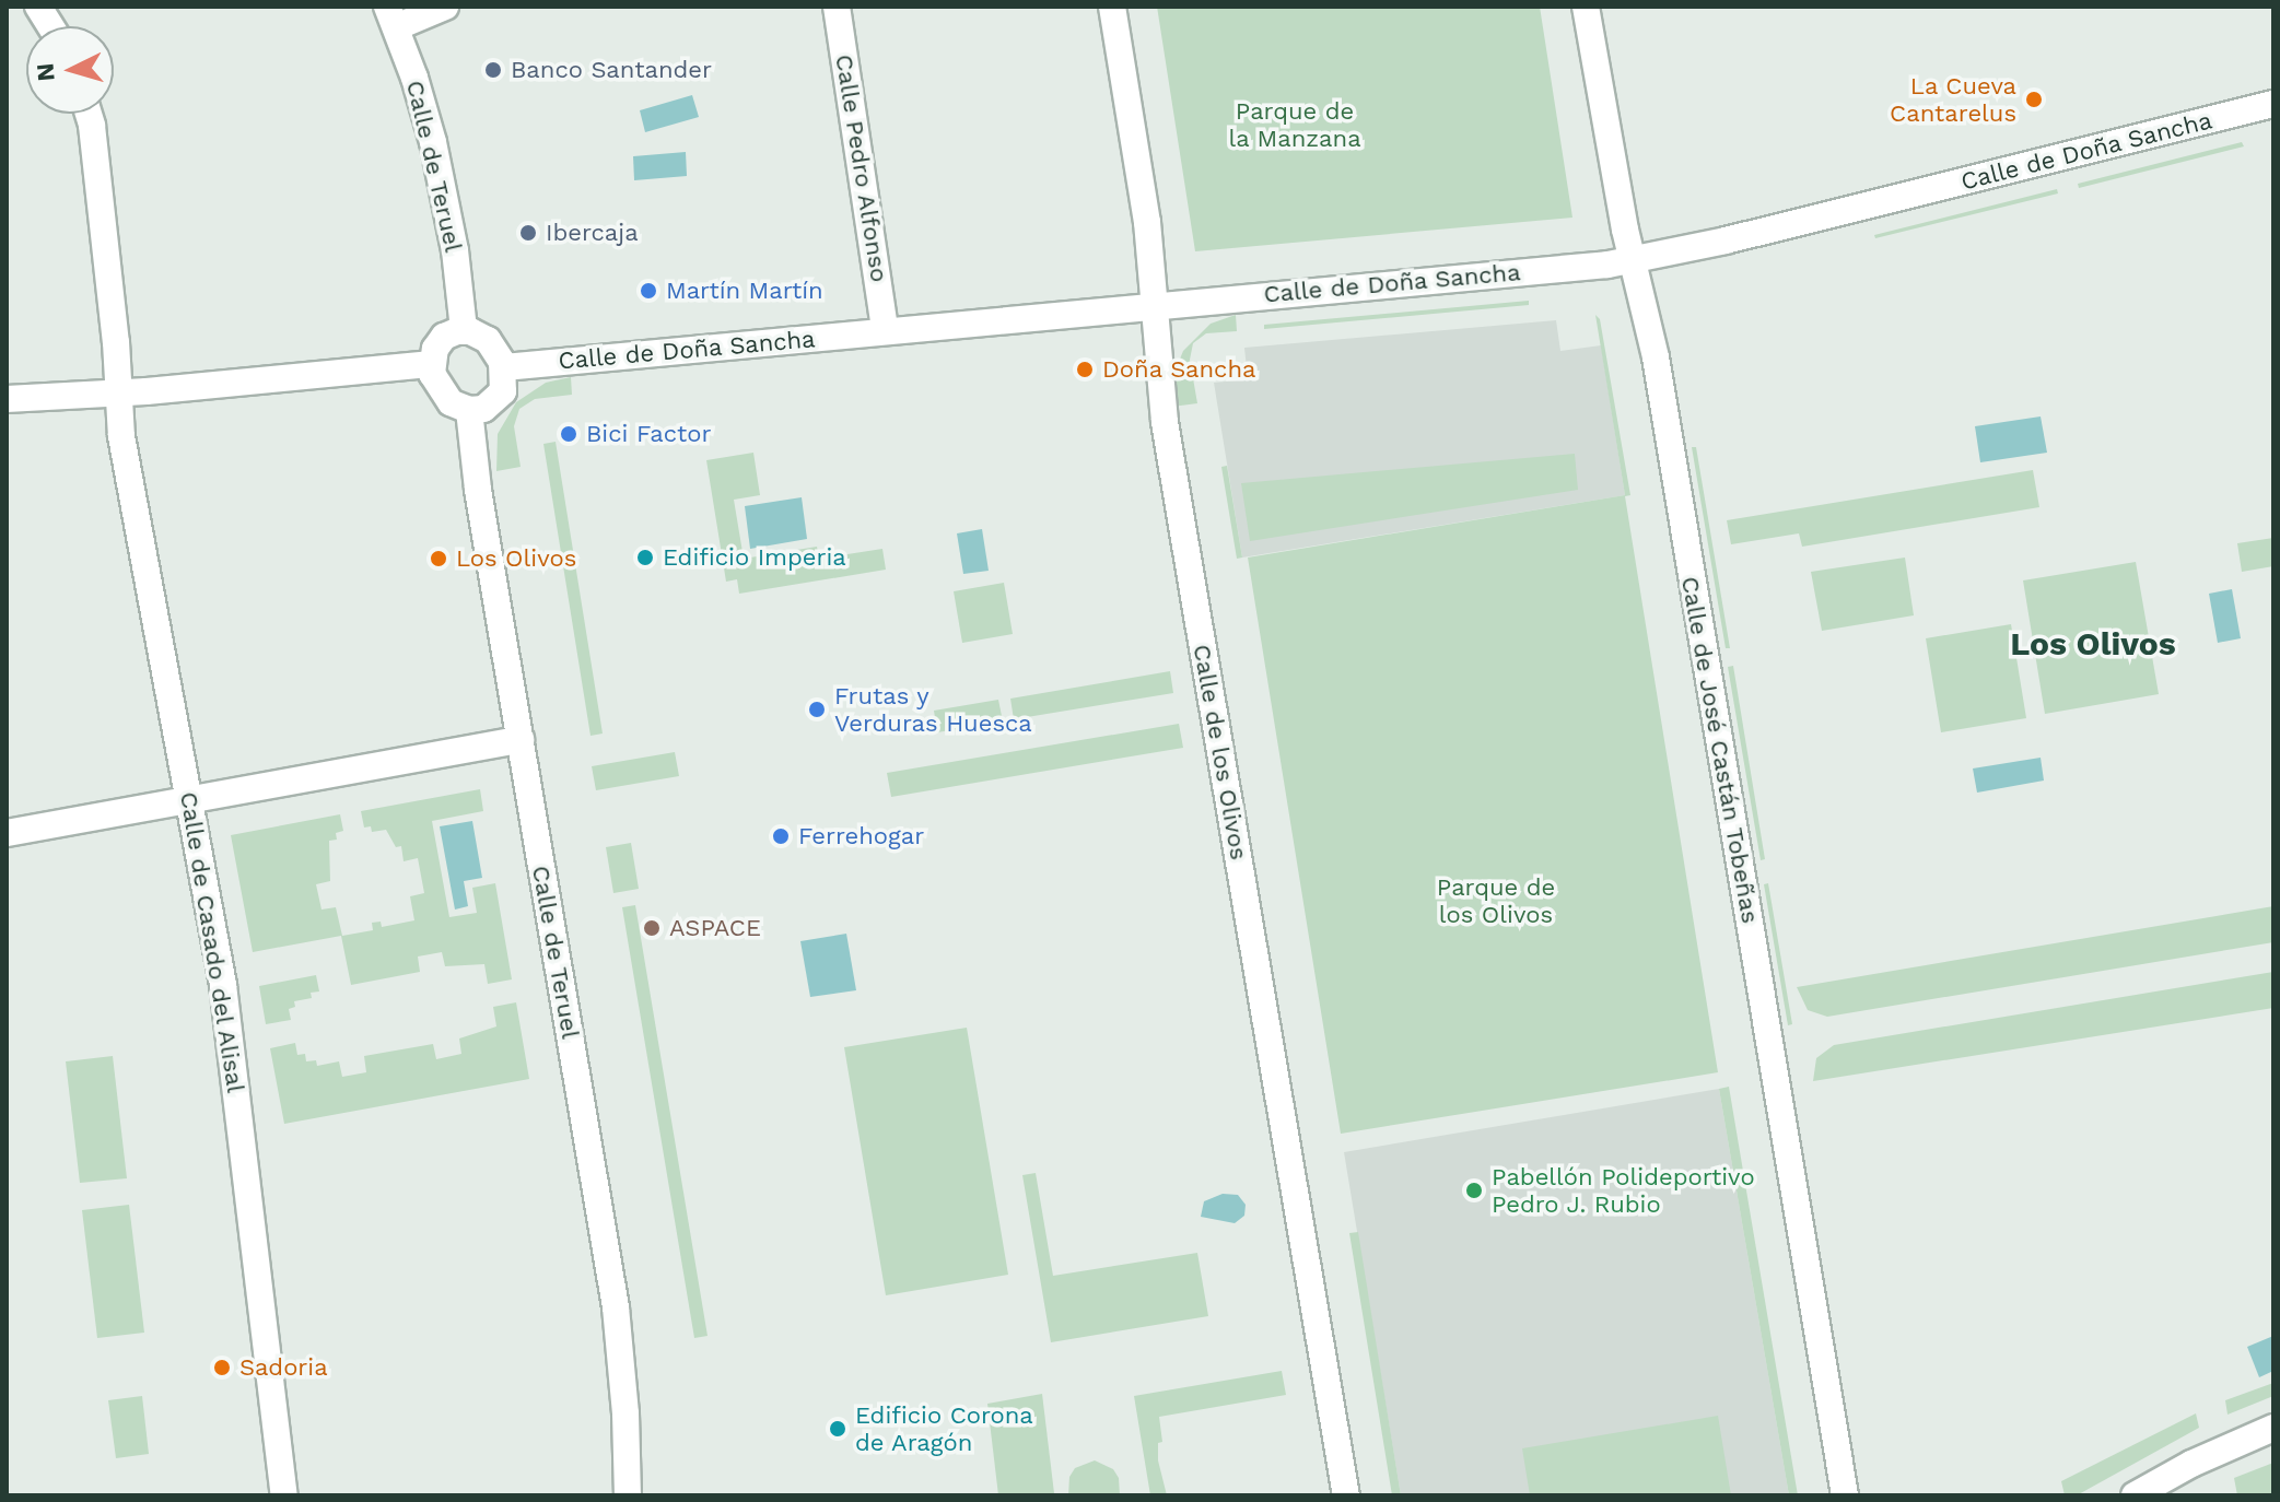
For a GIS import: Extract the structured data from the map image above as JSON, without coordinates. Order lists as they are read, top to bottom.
{
  "streets": {
    "street": [
      "Calle de Doña Sancha",
      "Calle de Teruel",
      "Calle Pedro Alfonso",
      "Calle de José Castán Tobeñas",
      "Calle de los Olivos",
      "Calle de Casado del Alisal"
    ]
  },
  "crossings": [
    ["Calle de Doña Sancha", "Calle de Teruel"],
    ["Calle de Doña Sancha", "Calle Pedro Alfonso"],
    ["Calle de Doña Sancha", "Calle de José Castán Tobeñas"],
    ["Calle de Doña Sancha", "Calle de los Olivos"]
  ],
  "districts": ["Los Olivos"],
  "parks": ["Parque de la Manzana", "Parque de los Olivos"],
  "places": [
    "Banco Santander",
    "La Cueva Cantarelus",
    "Ibercaja",
    "Martín Martín",
    "Doña Sancha",
    "Bici Factor",
    "Edificio Imperia",
    "Los Olivos",
    "Frutas y Verduras Huesca",
    "Ferrehogar",
    "ASPACE",
    "Pabellón Polideportivo Pedro J. Rubio",
    "Sadoria",
    "Edificio Corona de Aragón"
  ],
  "north": "left"
}
